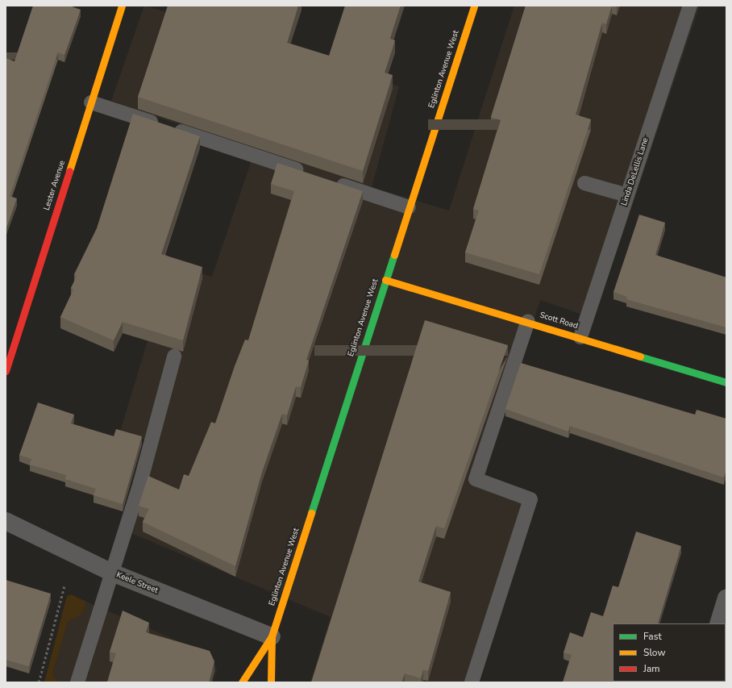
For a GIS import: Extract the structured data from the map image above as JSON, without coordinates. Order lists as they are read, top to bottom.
{
  "streets": {
    "main road": ["Eglinton Avenue West", "Lester Avenue", "Scott Road"],
    "street": ["Keele Street"],
    "lane": ["Linda DeLellis Lane"]
  },
  "crossings": [
    ["Eglinton Avenue West", "Scott Road"],
    ["Eglinton Avenue West", "Keele Street"],
    ["Linda DeLellis Lane", "Scott Road"]
  ],
  "legend": ["Fast", "Slow", "Jam"]
}
